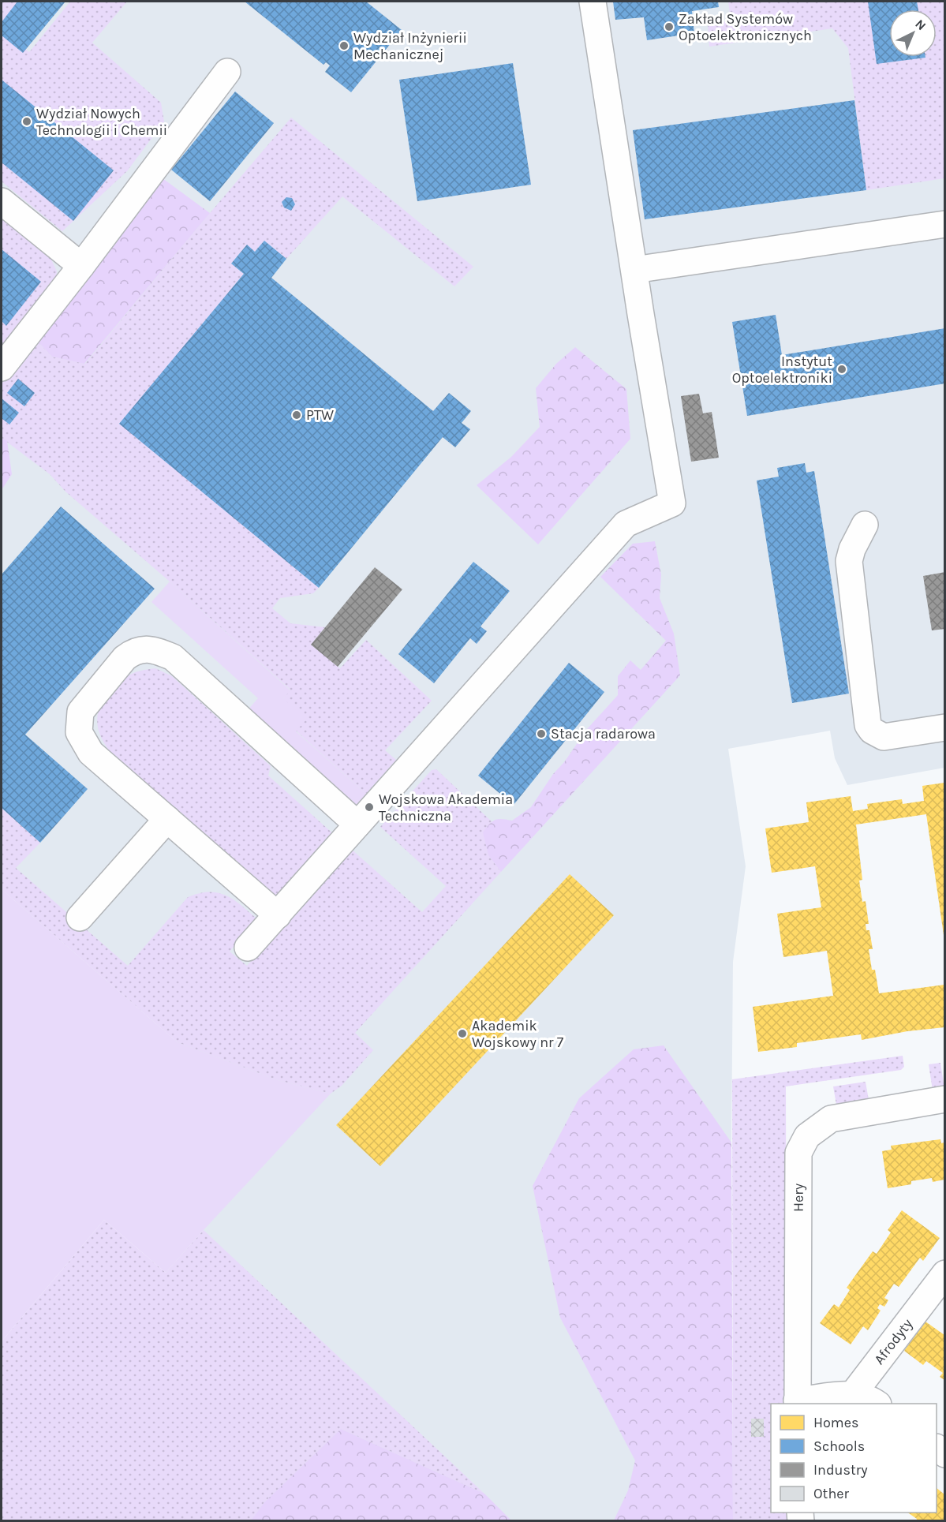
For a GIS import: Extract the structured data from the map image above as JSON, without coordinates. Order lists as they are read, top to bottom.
{
  "streets": {
    "street": ["Hery", "Afrodyty"]
  },
  "places": [
    "Zakład Systemów Optoelektronicznych",
    "Wydział Inżynierii Mechanicznej",
    "Wydział Nowych Technologii i Chemii",
    "Instytut Optoelektroniki",
    "PTW",
    "Stacja radarowa",
    "Wojskowa Akademia Techniczna",
    "Akademik Wojskowy nr 7"
  ],
  "legend": [
    "Homes",
    "Schools",
    "Industry",
    "Other"
  ],
  "north": "top right"
}
